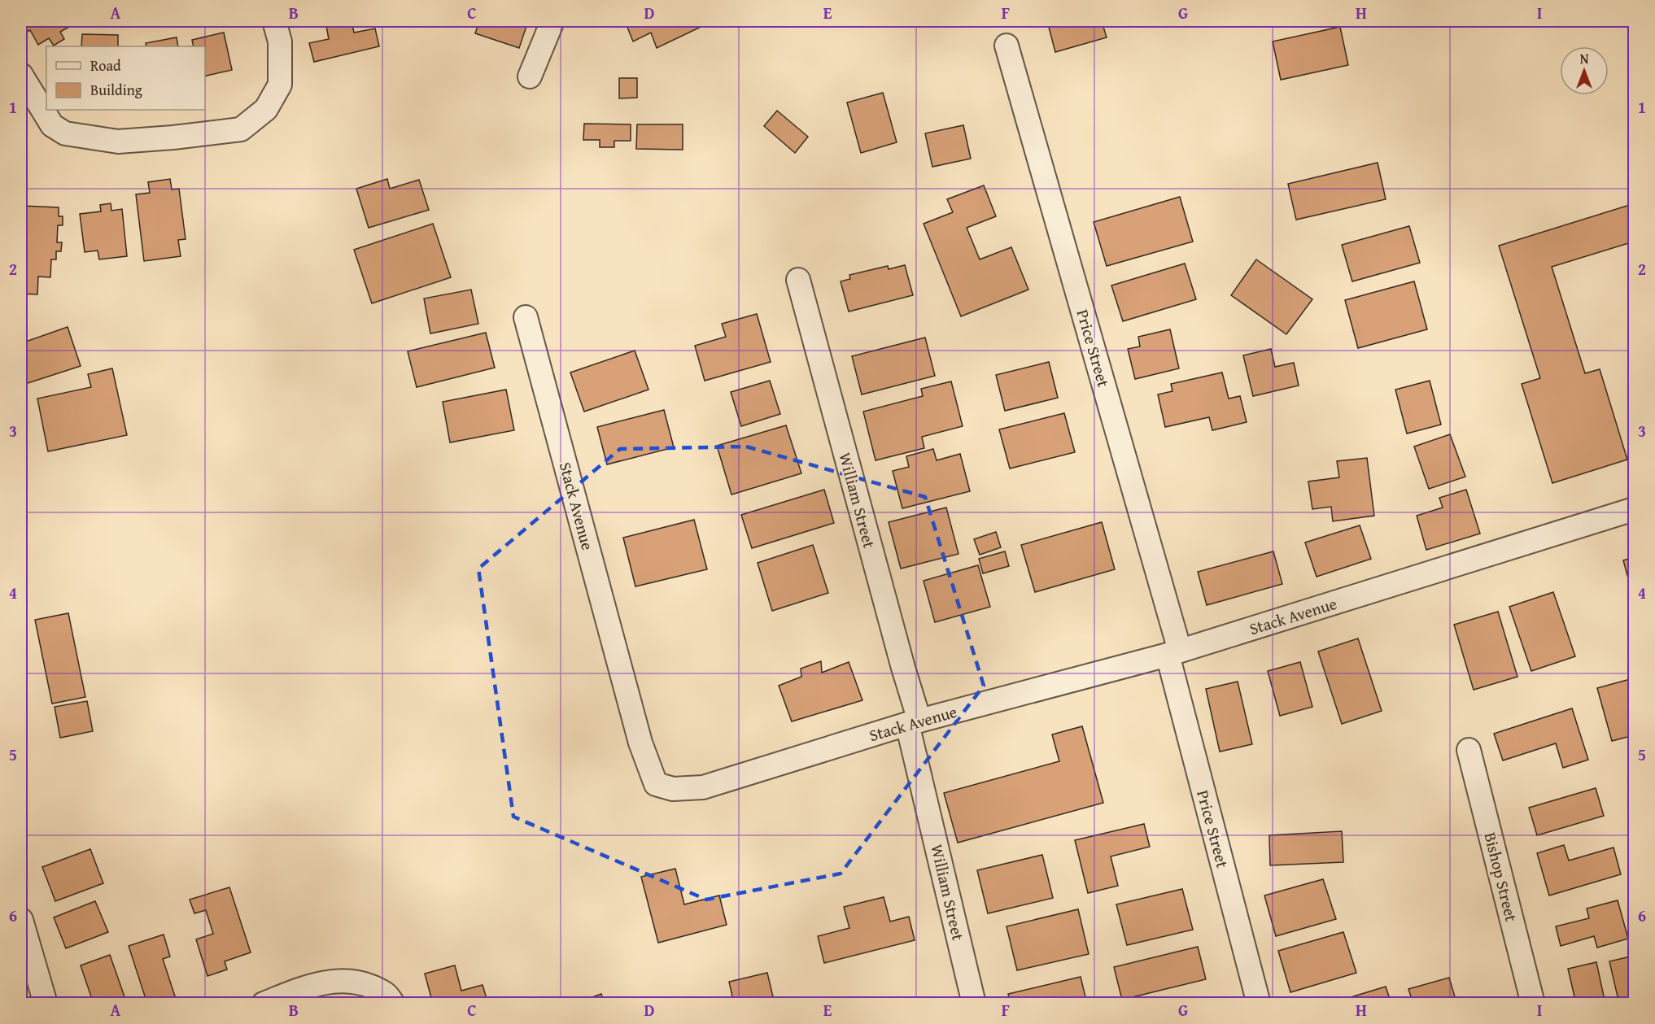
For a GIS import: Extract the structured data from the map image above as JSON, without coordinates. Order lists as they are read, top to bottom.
{
  "streets": {
    "street": [
      "Price Street",
      "William Street",
      "Stack Avenue",
      "Bishop Street"
    ]
  },
  "crossings": [
    ["Price Street", "Stack Avenue"],
    ["William Street", "Stack Avenue"]
  ],
  "legend": ["Road", "Building"],
  "north": "top",
  "grid": {
    "columns": [
      "A",
      "B",
      "C",
      "D",
      "E",
      "F",
      "G",
      "H",
      "I"
    ],
    "rows": [
      "1",
      "2",
      "3",
      "4",
      "5",
      "6"
    ]
  }
}
